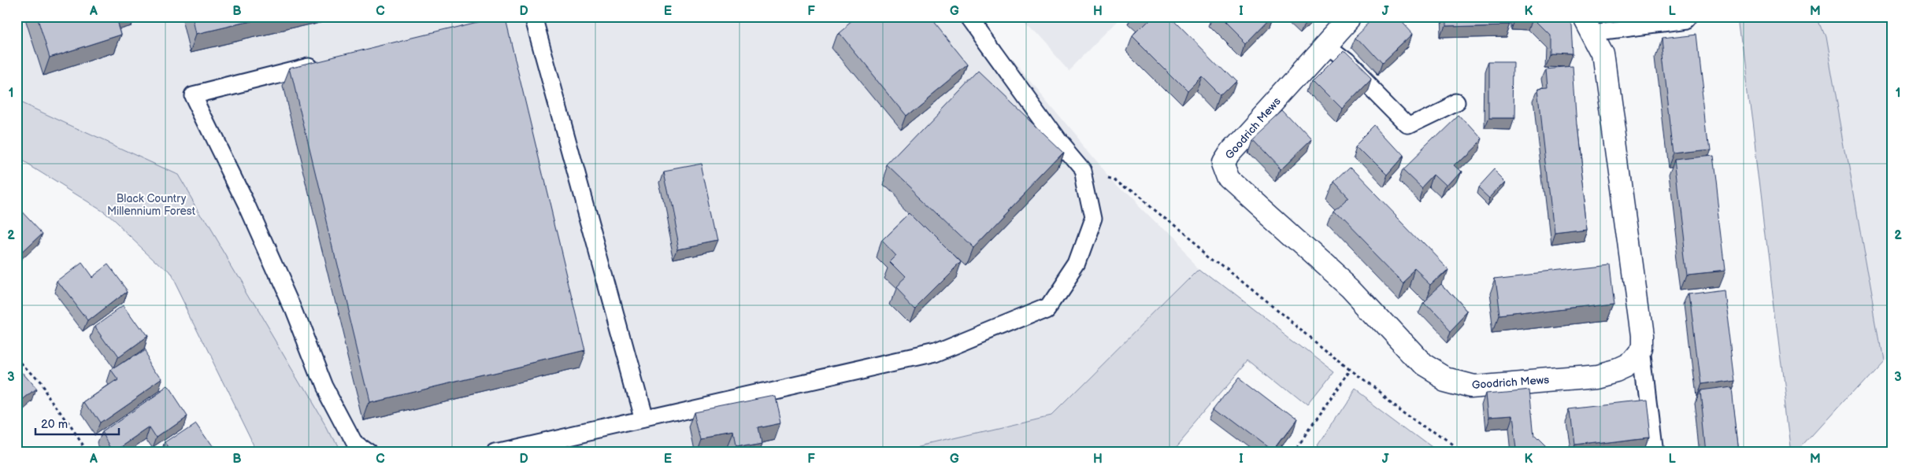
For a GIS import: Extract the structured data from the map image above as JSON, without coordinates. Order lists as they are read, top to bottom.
{
  "streets": {
    "street": ["Goodrich Mews"]
  },
  "parks": ["Black Country Millennium Forest"],
  "scale_bar": "20 m",
  "grid": {
    "columns": [
      "A",
      "B",
      "C",
      "D",
      "E",
      "F",
      "G",
      "H",
      "I",
      "J",
      "K",
      "L",
      "M"
    ],
    "rows": ["1", "2", "3"]
  }
}
